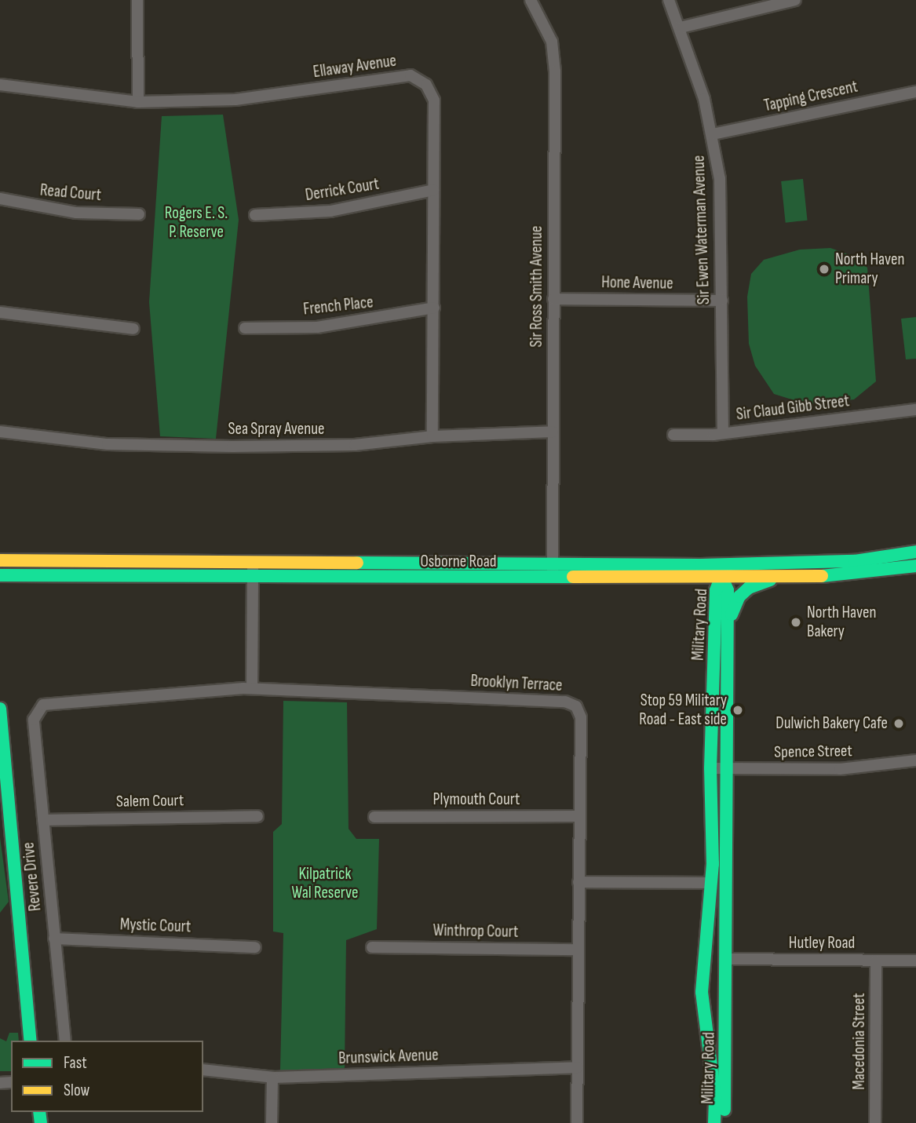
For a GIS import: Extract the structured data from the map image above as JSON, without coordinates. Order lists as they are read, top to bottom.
{
  "streets": {
    "street": [
      "Ellaway Avenue",
      "Tapping Crescent",
      "Derrick Court",
      "Read Court",
      "Sir Ewen Waterman Avenue",
      "Hone Avenue",
      "Sir Ross Smith Avenue",
      "French Place",
      "Sir Claud Gibb Street",
      "Sea Spray Avenue",
      "Osborne Road",
      "Military Road",
      "Brooklyn Terrace",
      "Spence Street",
      "Plymouth Court",
      "Salem Court",
      "Revere Drive",
      "Mystic Court",
      "Winthrop Court",
      "Hutley Road",
      "Macedonia Street",
      "Brunswick Avenue"
    ]
  },
  "crossings": [
    ["Ellaway Avenue", "Derrick Court"],
    ["Ellaway Avenue", "French Place"],
    ["Ellaway Avenue", "Sea Spray Avenue"],
    ["Tapping Crescent", "Sir Ewen Waterman Avenue"],
    ["Sir Ewen Waterman Avenue", "Hone Avenue"],
    ["Sir Ewen Waterman Avenue", "Sir Claud Gibb Street"],
    ["Hone Avenue", "Sir Ross Smith Avenue"],
    ["Sir Ross Smith Avenue", "Sea Spray Avenue"],
    ["Sir Ross Smith Avenue", "Osborne Road"],
    ["Military Road", "Spence Street"],
    ["Military Road", "Hutley Road"],
    ["Brooklyn Terrace", "Plymouth Court"],
    ["Brooklyn Terrace", "Revere Drive"],
    ["Brooklyn Terrace", "Winthrop Court"],
    ["Brooklyn Terrace", "Brunswick Avenue"],
    ["Salem Court", "Revere Drive"],
    ["Revere Drive", "Mystic Court"],
    ["Hutley Road", "Macedonia Street"]
  ],
  "parks": ["Rogers E. S. P. Reserve", "Kilpatrick Wal Reserve"],
  "places": [
    "North Haven Primary",
    "North Haven Bakery",
    "Stop 59 Military Road - East side",
    "Dulwich Bakery Cafe"
  ],
  "legend": ["Fast", "Slow"]
}
